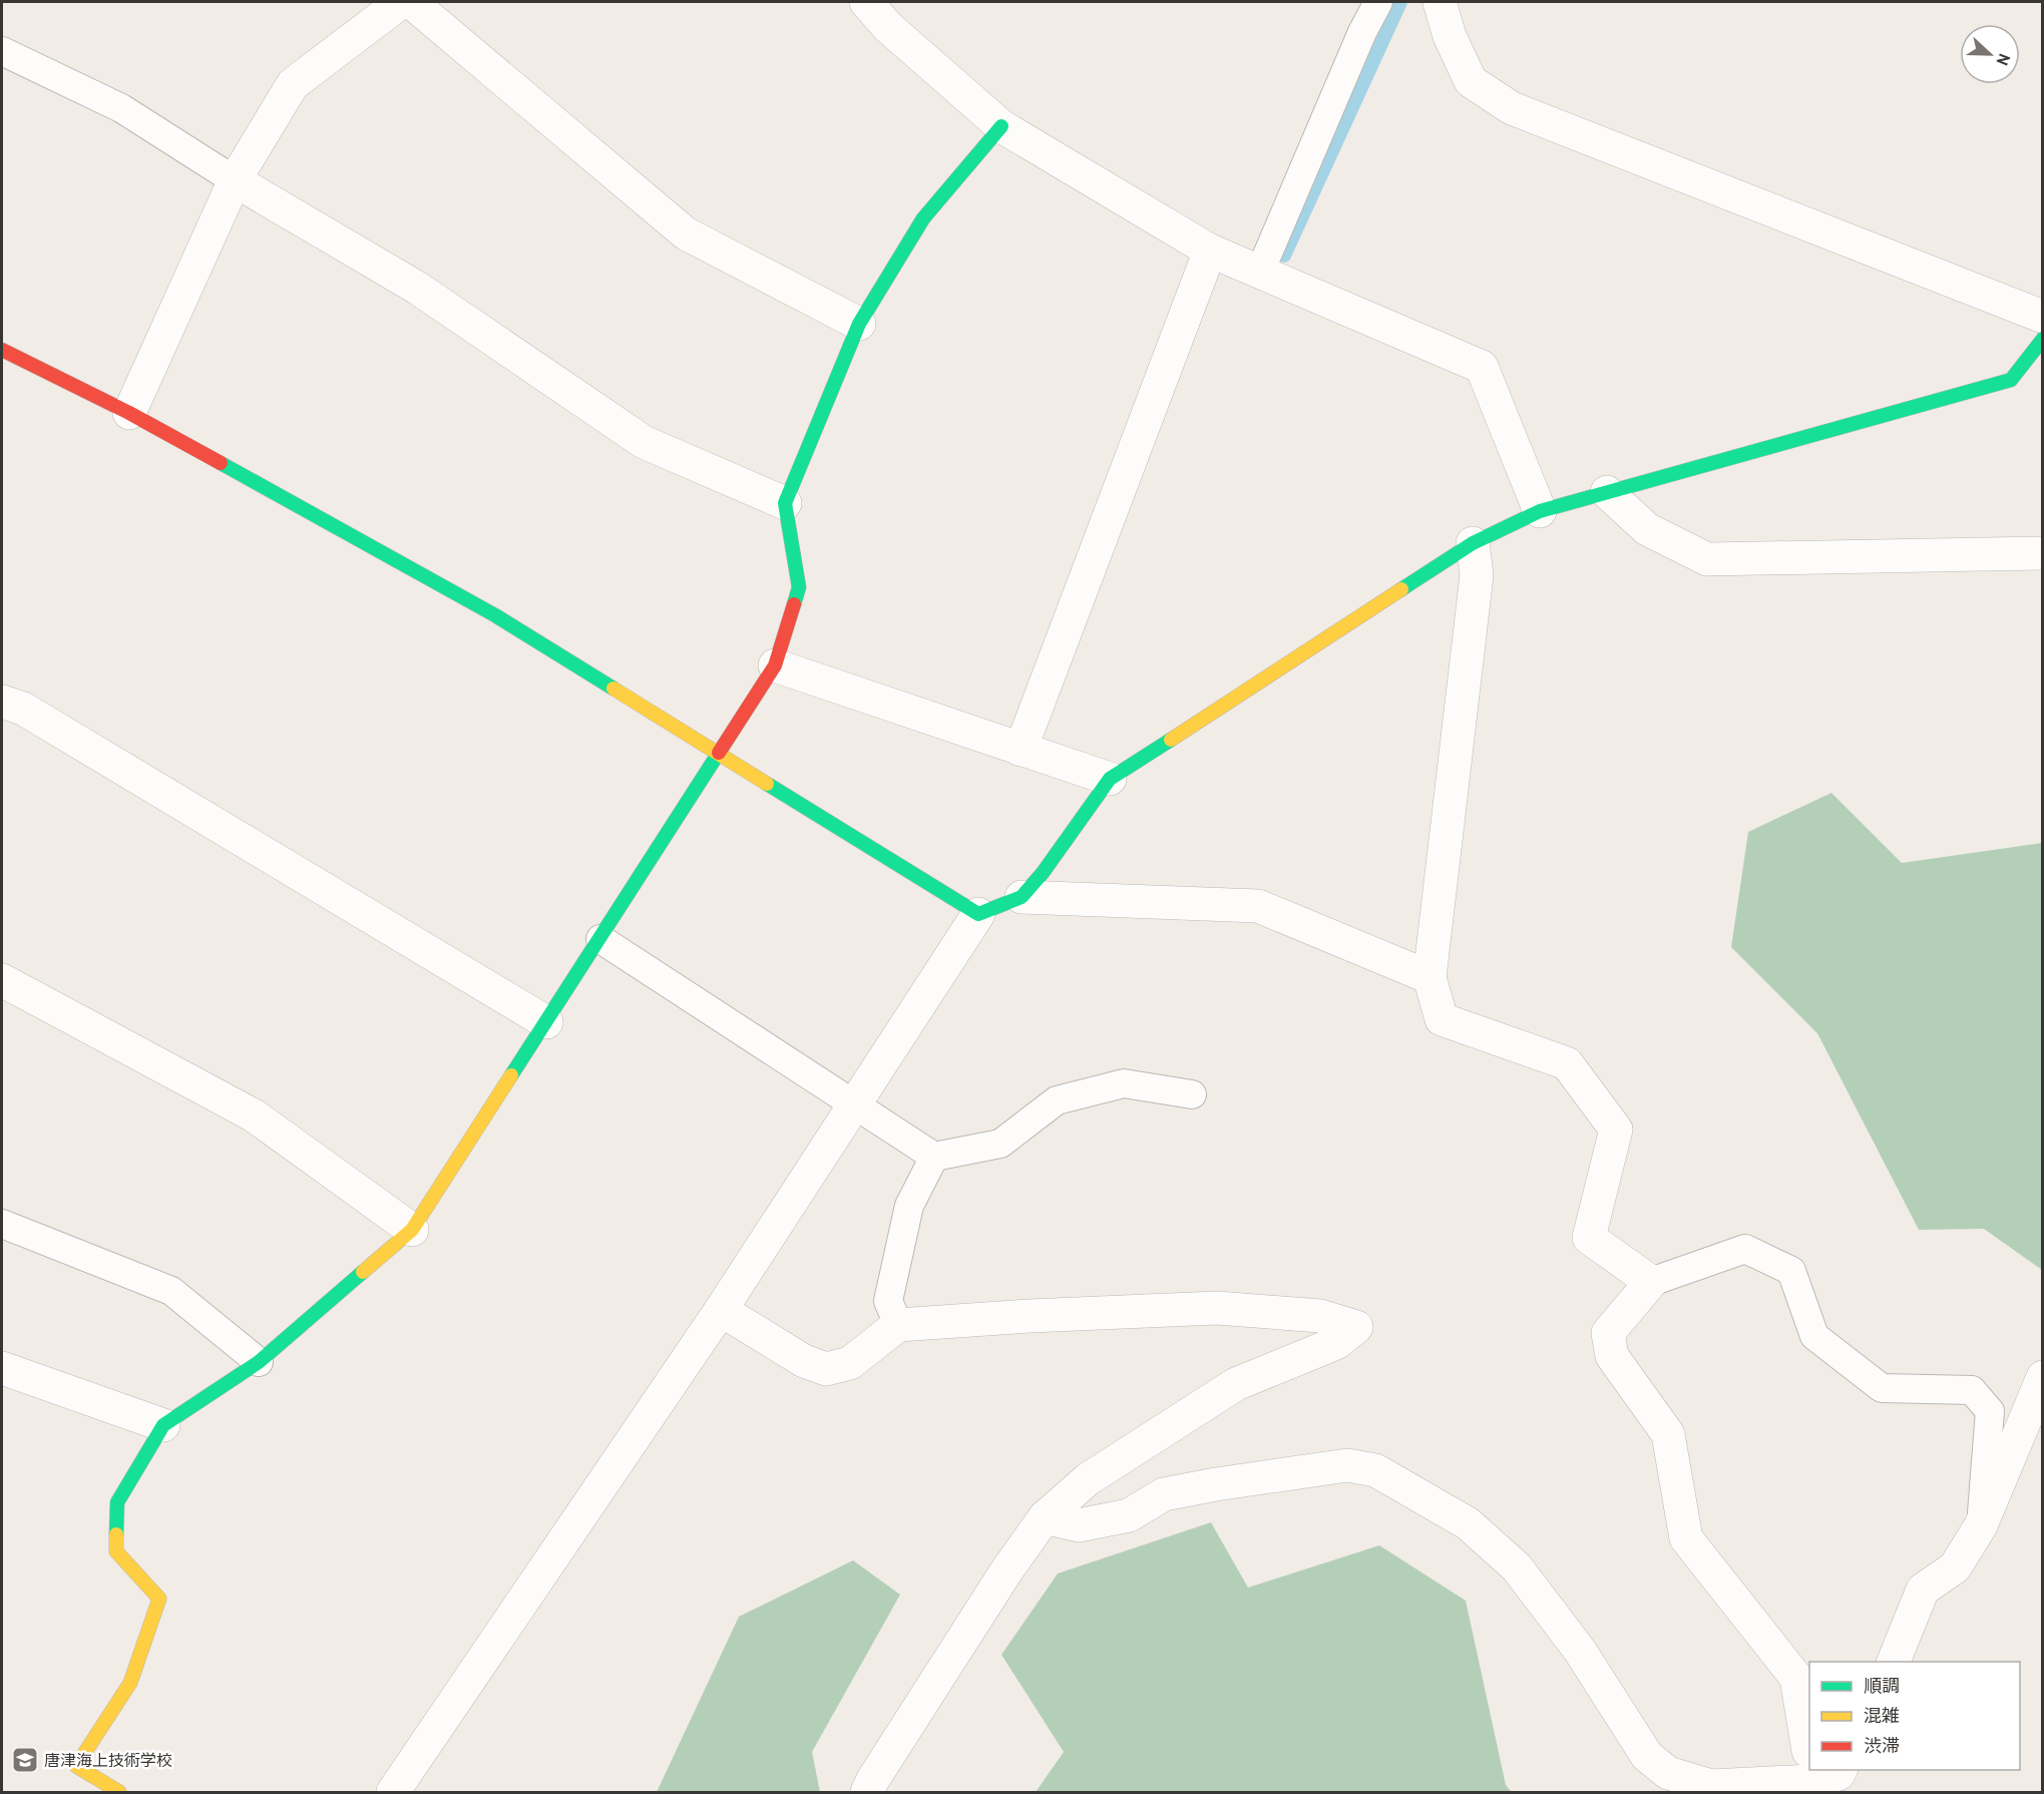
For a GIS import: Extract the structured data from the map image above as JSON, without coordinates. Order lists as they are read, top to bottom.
{
  "places": {
    "school or university": ["唐津海上技術学校"]
  },
  "legend": ["順調", "混雑", "渋滞"],
  "north": "right"
}
